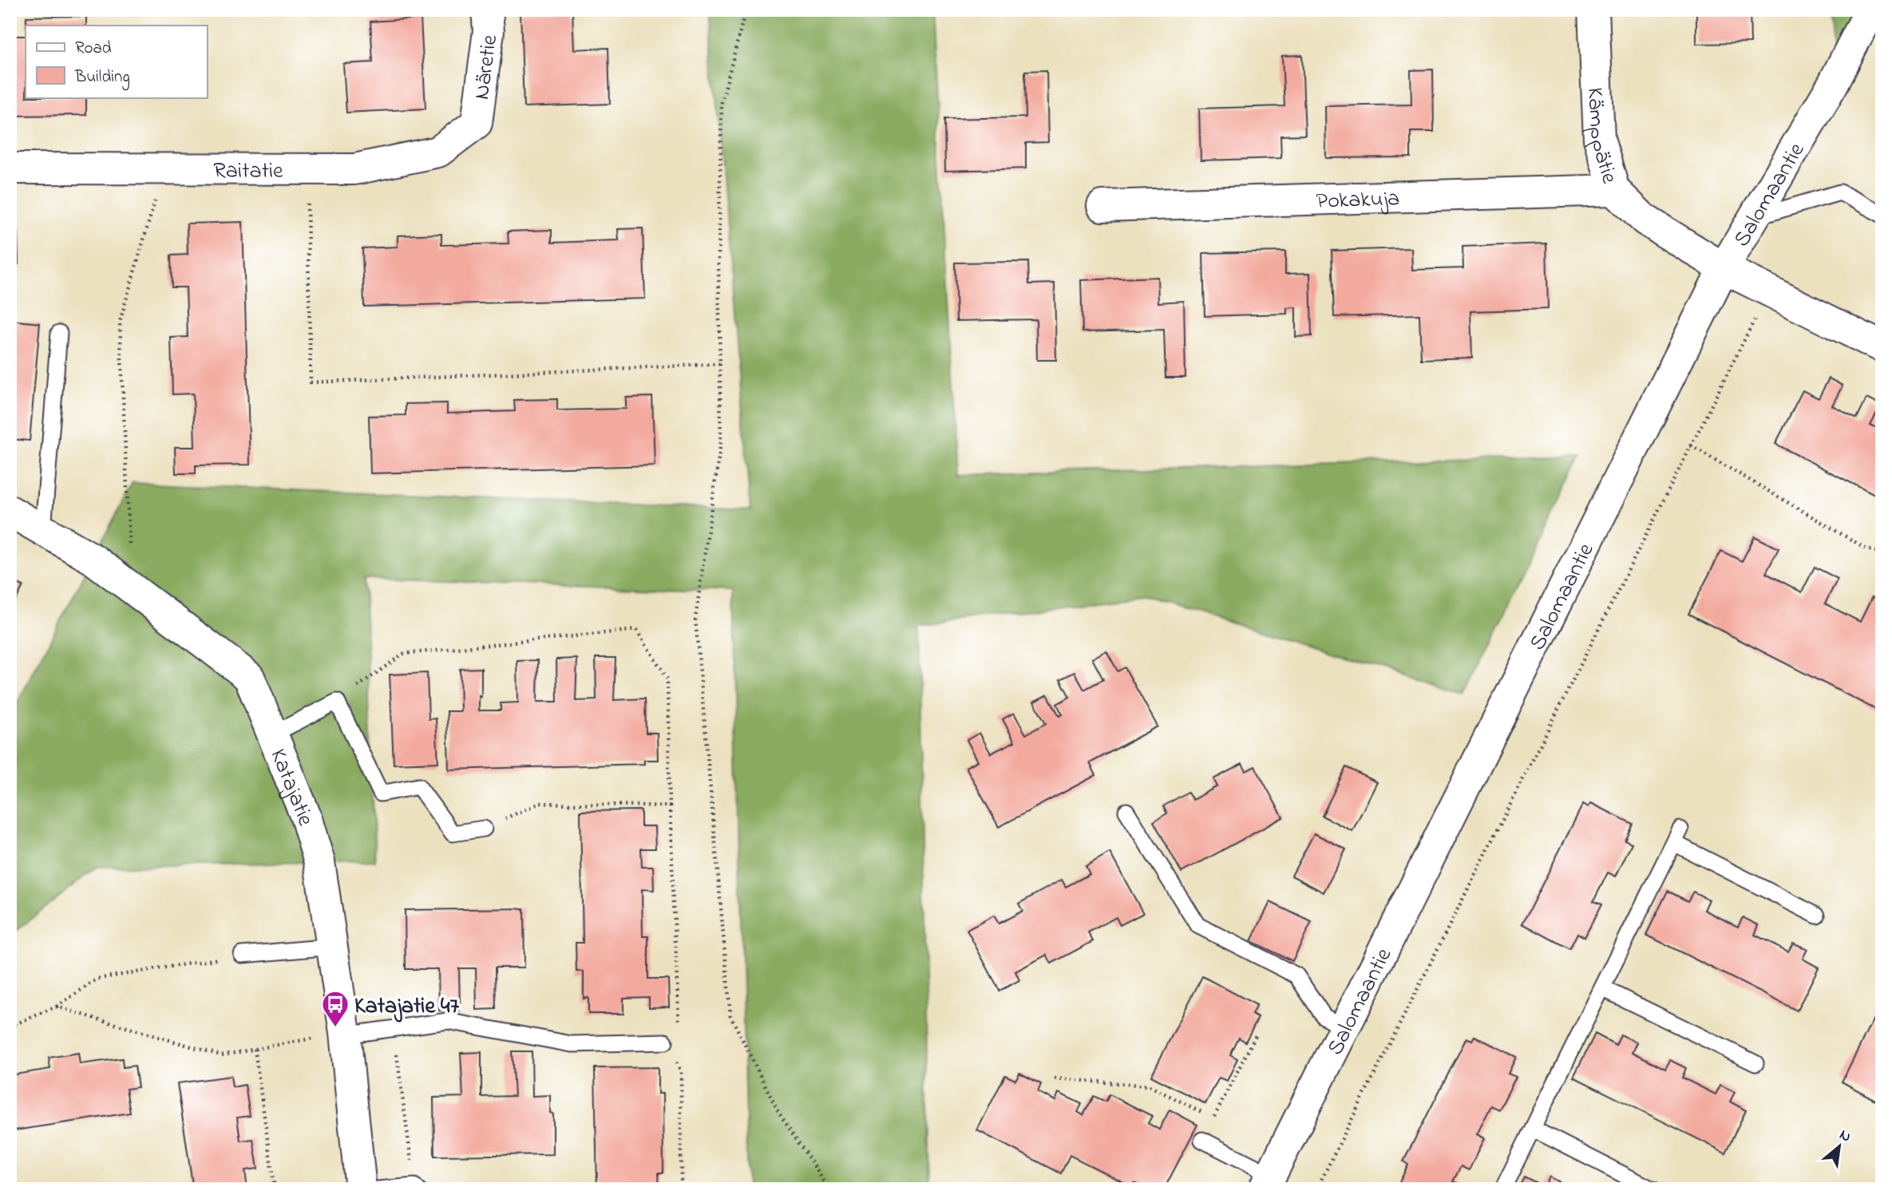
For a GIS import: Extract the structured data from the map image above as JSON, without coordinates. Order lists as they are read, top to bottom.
{
  "streets": {
    "street": [
      "Näretie",
      "Kämppätie",
      "Raitatie",
      "Salomaantie",
      "Pokakuja",
      "Katajatie"
    ]
  },
  "crossings": [
    ["Näretie", "Raitatie"],
    ["Kämppätie", "Salomaantie"],
    ["Kämppätie", "Pokakuja"]
  ],
  "places": {
    "bus stop": ["Katajatie 47"]
  },
  "legend": ["Road", "Building"],
  "north": "top right"
}
